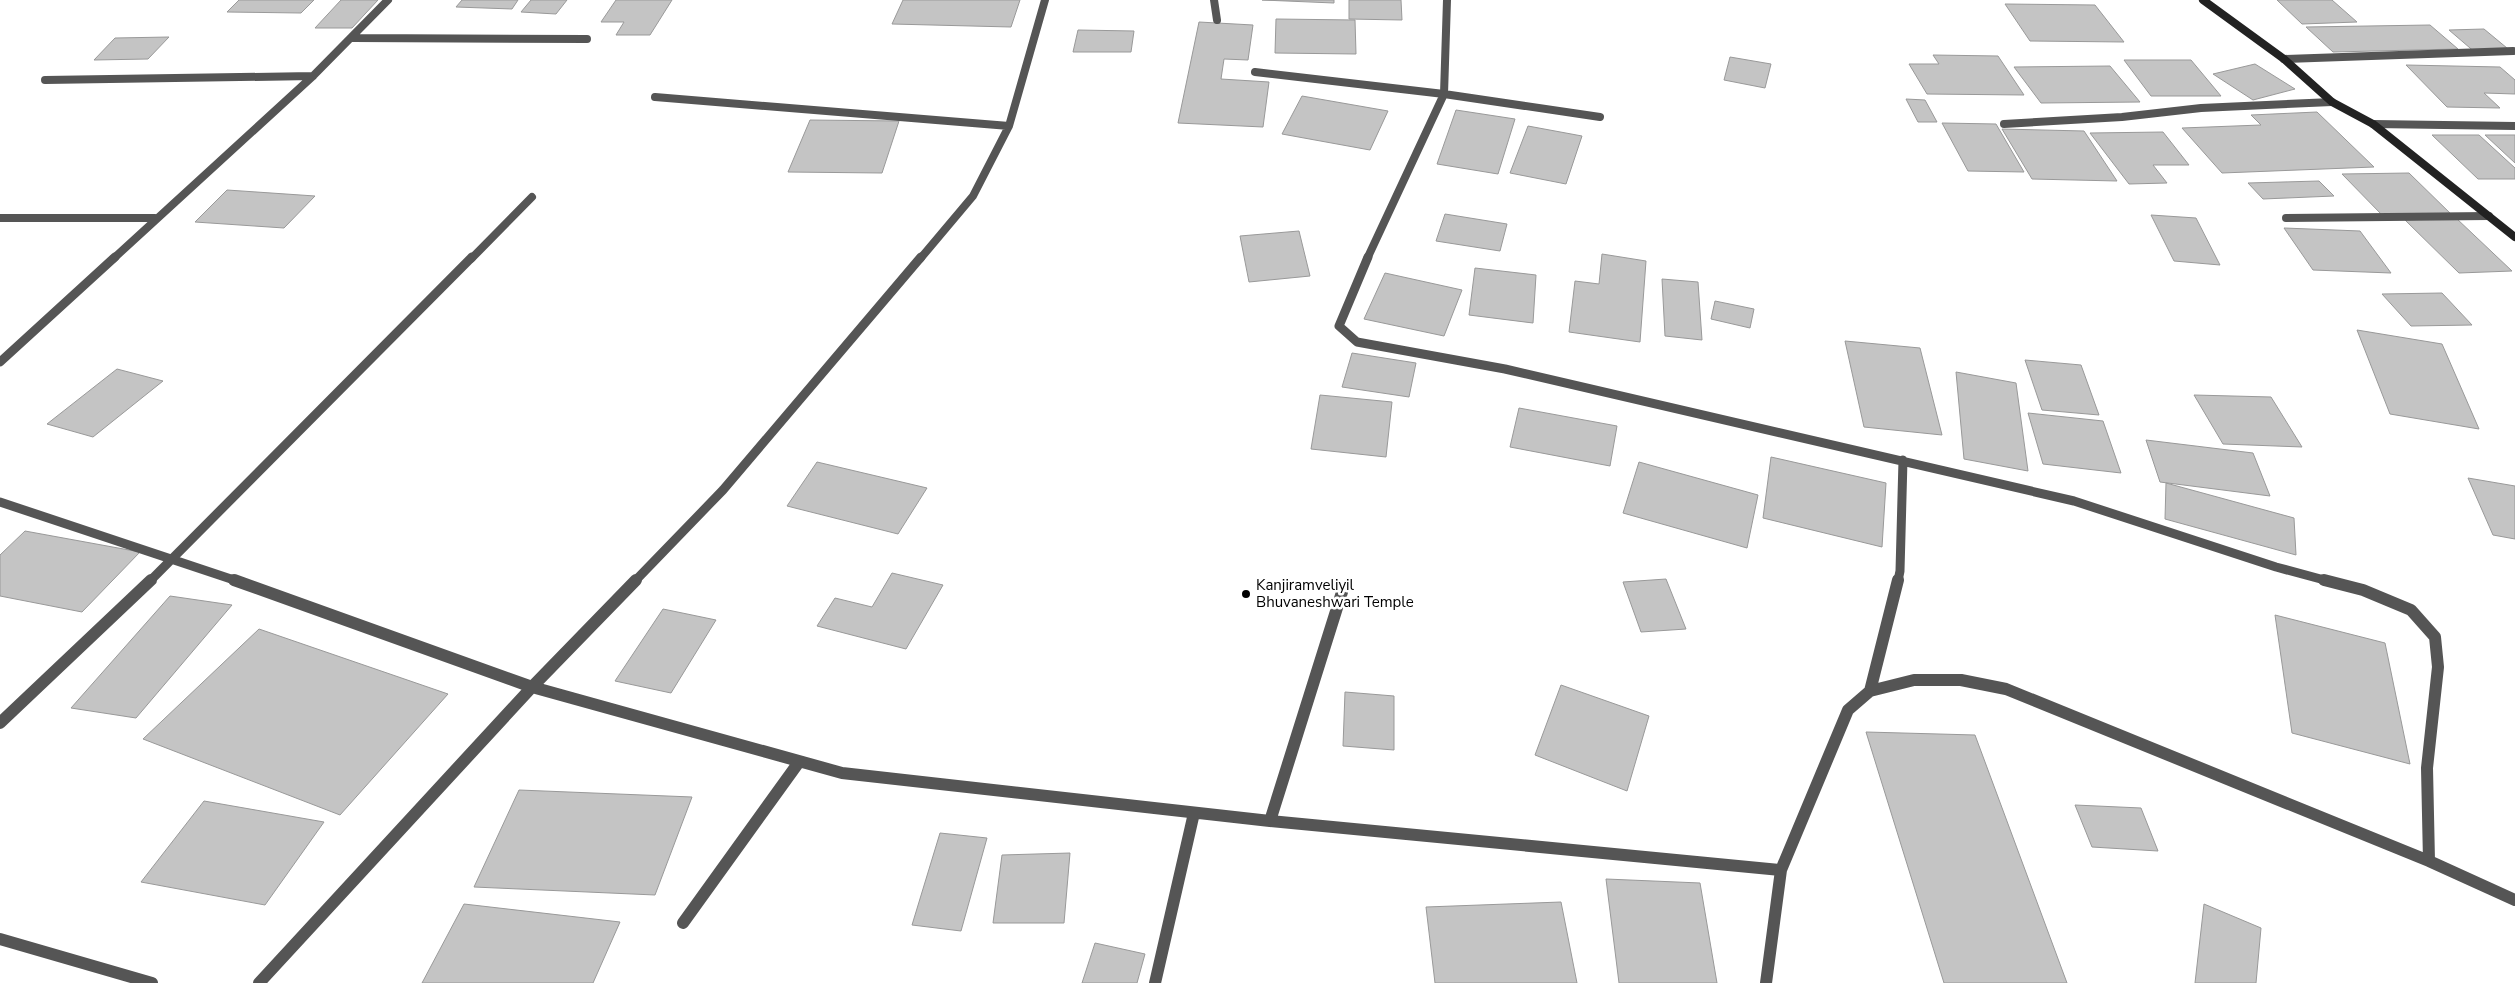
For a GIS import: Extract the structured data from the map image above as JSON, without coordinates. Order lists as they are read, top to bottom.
{
  "places": ["Kanjiramveliyil Bhuvaneshwari Temple"]
}
